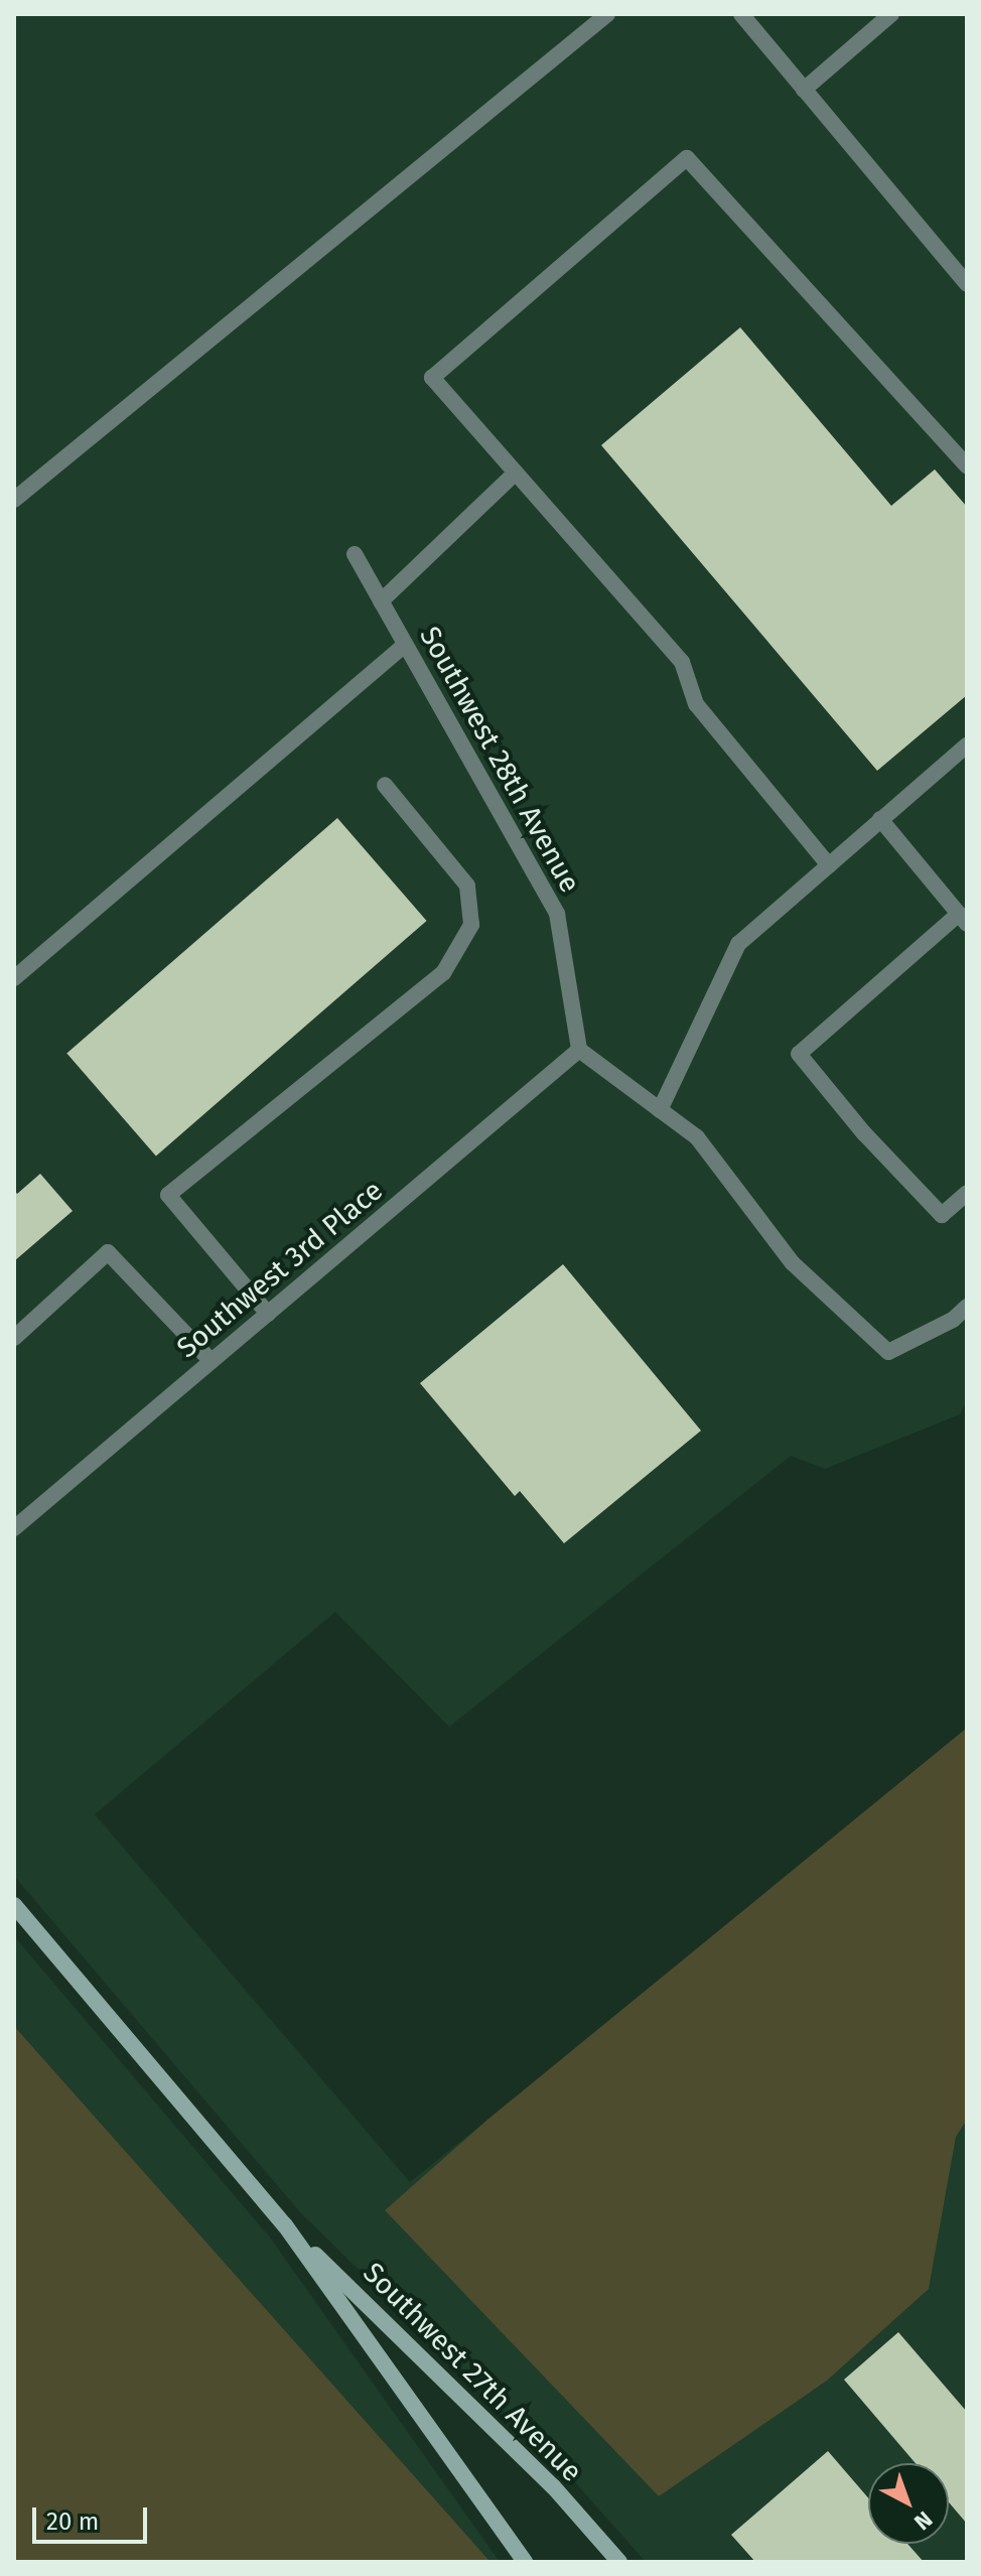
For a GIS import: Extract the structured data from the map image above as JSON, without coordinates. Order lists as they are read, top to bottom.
{
  "streets": {
    "main road": ["Southwest 27th Avenue"],
    "street": ["Southwest 28th Avenue", "Southwest 3rd Place"]
  },
  "crossings": [
    ["Southwest 28th Avenue", "Southwest 3rd Place"]
  ],
  "scale_bar": "20 m",
  "north": "bottom right"
}
